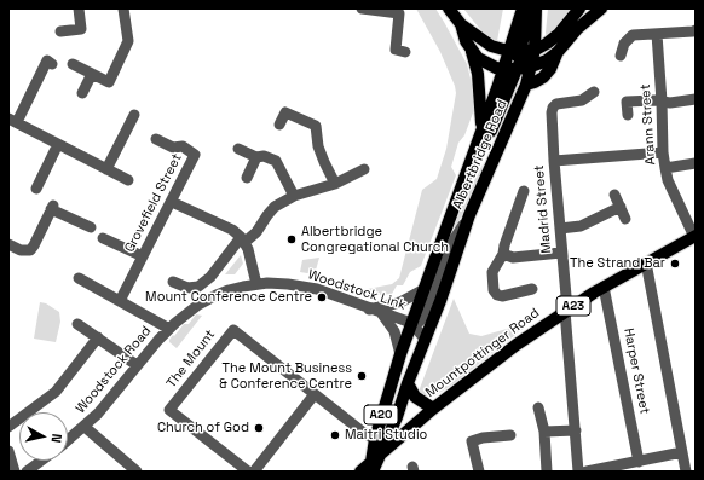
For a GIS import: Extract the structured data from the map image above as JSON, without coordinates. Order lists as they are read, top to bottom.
{
  "streets": {
    "main road": [
      "Albertbridge Road",
      "A23",
      "Mountpottinger Road",
      "A20"
    ],
    "street": [
      "Arann Street",
      "Grovefield Street",
      "Madrid Street",
      "Woodstock Link",
      "The Mount",
      "Woodstock Road",
      "Harper Street"
    ]
  },
  "crossings": [
    ["Arann Street", "Mountpottinger Road"],
    ["Albertbridge Road", "Woodstock Link"],
    ["Albertbridge Road", "A23"],
    ["Albertbridge Road", "Mountpottinger Road"],
    ["Albertbridge Road", "The Mount"],
    ["Madrid Street", "Mountpottinger Road"],
    ["Woodstock Link", "Woodstock Road"],
    ["A23", "Mountpottinger Road"],
    ["Mountpottinger Road", "Harper Street"]
  ],
  "places": [
    "Albertbridge Congregational Church",
    "The Strand Bar",
    "Mount Conference Centre",
    "The Mount Business & Conference Centre",
    "Church of God",
    "Maitri Studio"
  ],
  "north": "right"
}
